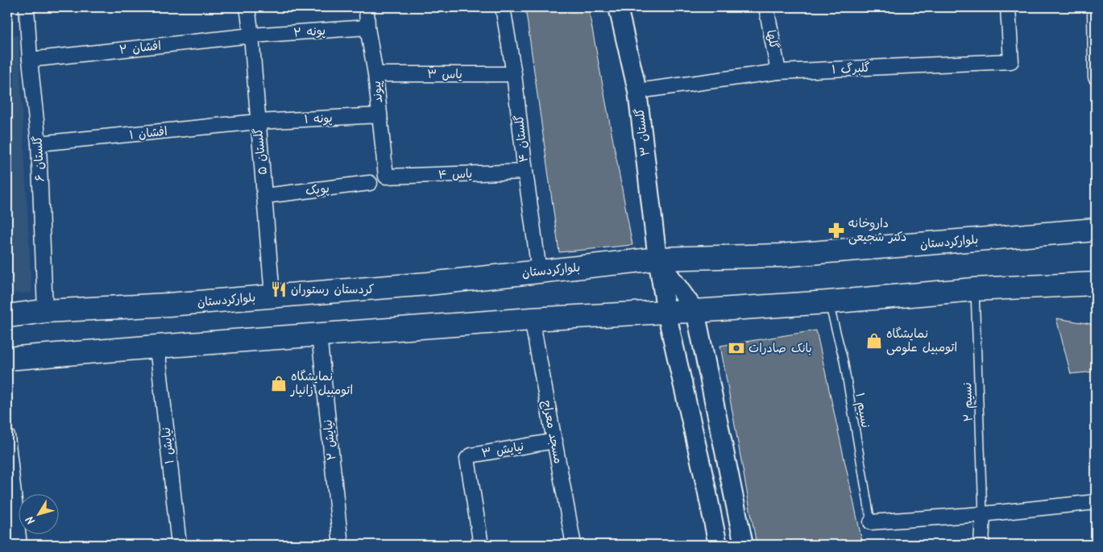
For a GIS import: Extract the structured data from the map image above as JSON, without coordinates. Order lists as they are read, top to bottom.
{
  "streets": {
    "main road": ["بلوارکردستان"],
    "street": [
      "پونه ۲",
      "گلها",
      "افشان ۲",
      "گلبرگ ۱",
      "یاس ۳",
      "پیوند",
      "پونه ۱",
      "گلستان ۳",
      "افشان ۱",
      "گلستان ۴",
      "گلستان ۵",
      "گلستان ۶",
      "یاس ۴",
      "پوپک",
      "مسجد معراج",
      "نیایش ۲",
      "نیایش ۱",
      "نیایش ۳"
    ],
    "lane": ["نسیم ۲", "نسیم ۱"]
  },
  "crossings": [
    ["پونه ۲", "افشان ۲"],
    ["پونه ۲", "پیوند"],
    ["پونه ۲", "گلستان ۵"],
    ["گلها", "گلبرگ ۱"],
    ["افشان ۲", "گلستان ۵"],
    ["افشان ۲", "گلستان ۶"],
    ["گلبرگ ۱", "گلستان ۳"],
    ["یاس ۳", "پیوند"],
    ["یاس ۳", "گلستان ۴"],
    ["پیوند", "پونه ۱"],
    ["پیوند", "یاس ۴"],
    ["پونه ۱", "افشان ۱"],
    ["پونه ۱", "گلستان ۵"],
    ["گلستان ۳", "بلوارکردستان"],
    ["افشان ۱", "گلستان ۵"],
    ["افشان ۱", "گلستان ۶"],
    ["گلستان ۴", "یاس ۴"],
    ["گلستان ۴", "بلوارکردستان"],
    ["گلستان ۵", "پوپک"],
    ["گلستان ۵", "بلوارکردستان"],
    ["گلستان ۶", "بلوارکردستان"],
    ["مسجد معراج", "نیایش ۳"]
  ],
  "places": {
    "pharmacy": ["داروخانه دکتر شجیعی"],
    "restaurant": ["کردستان رستوران"],
    "shop": ["نمایشگاه اتومبیل علومی", "نمایشگاه اتومبیل زانیار"],
    "bank": ["بانک صادرات"]
  },
  "north": "bottom left"
}
